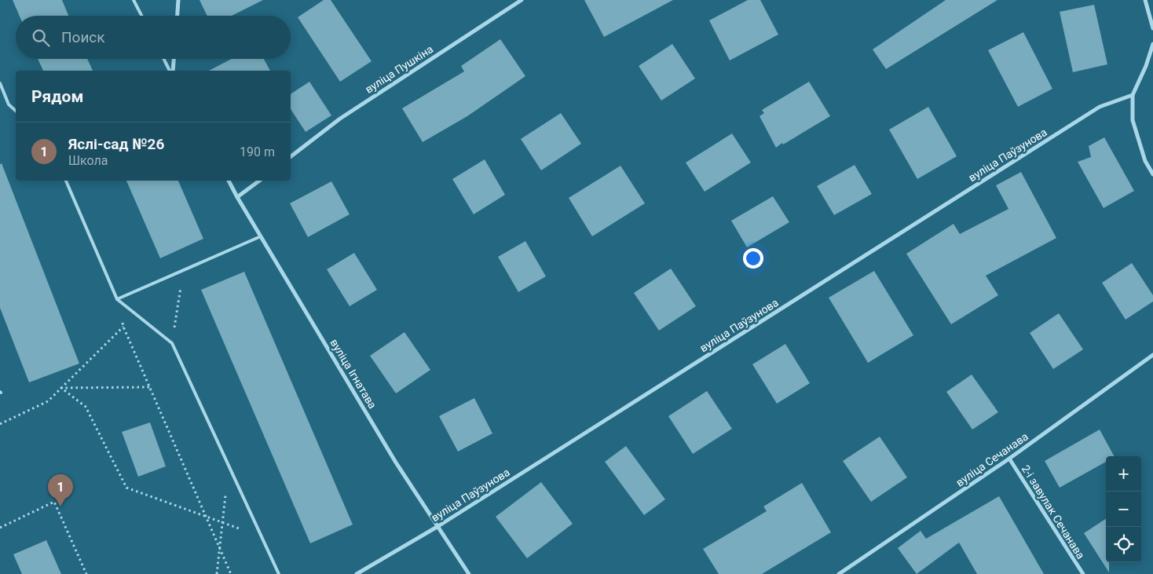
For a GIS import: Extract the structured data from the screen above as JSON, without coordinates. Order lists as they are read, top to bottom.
{
  "streets": {
    "street": [
      "вуліца Пушкіна",
      "вуліца Паўзунова",
      "вуліца Ігнатава",
      "вуліца Сечанава",
      "2-і завулак Сечанава"
    ]
  },
  "crossings": [
    ["вуліца Паўзунова", "вуліца Ігнатава"],
    ["вуліца Сечанава", "2-і завулак Сечанава"]
  ],
  "page": {
    "search": "Поиск",
    "heading": "Рядом",
    "list": [
      {
        "mark": "1",
        "name": "Яслі-сад №26",
        "note": "Школа",
        "value": "190 m"
      }
    ],
    "map_buttons": ["+", "−"],
    "pins": "1"
  }
}
